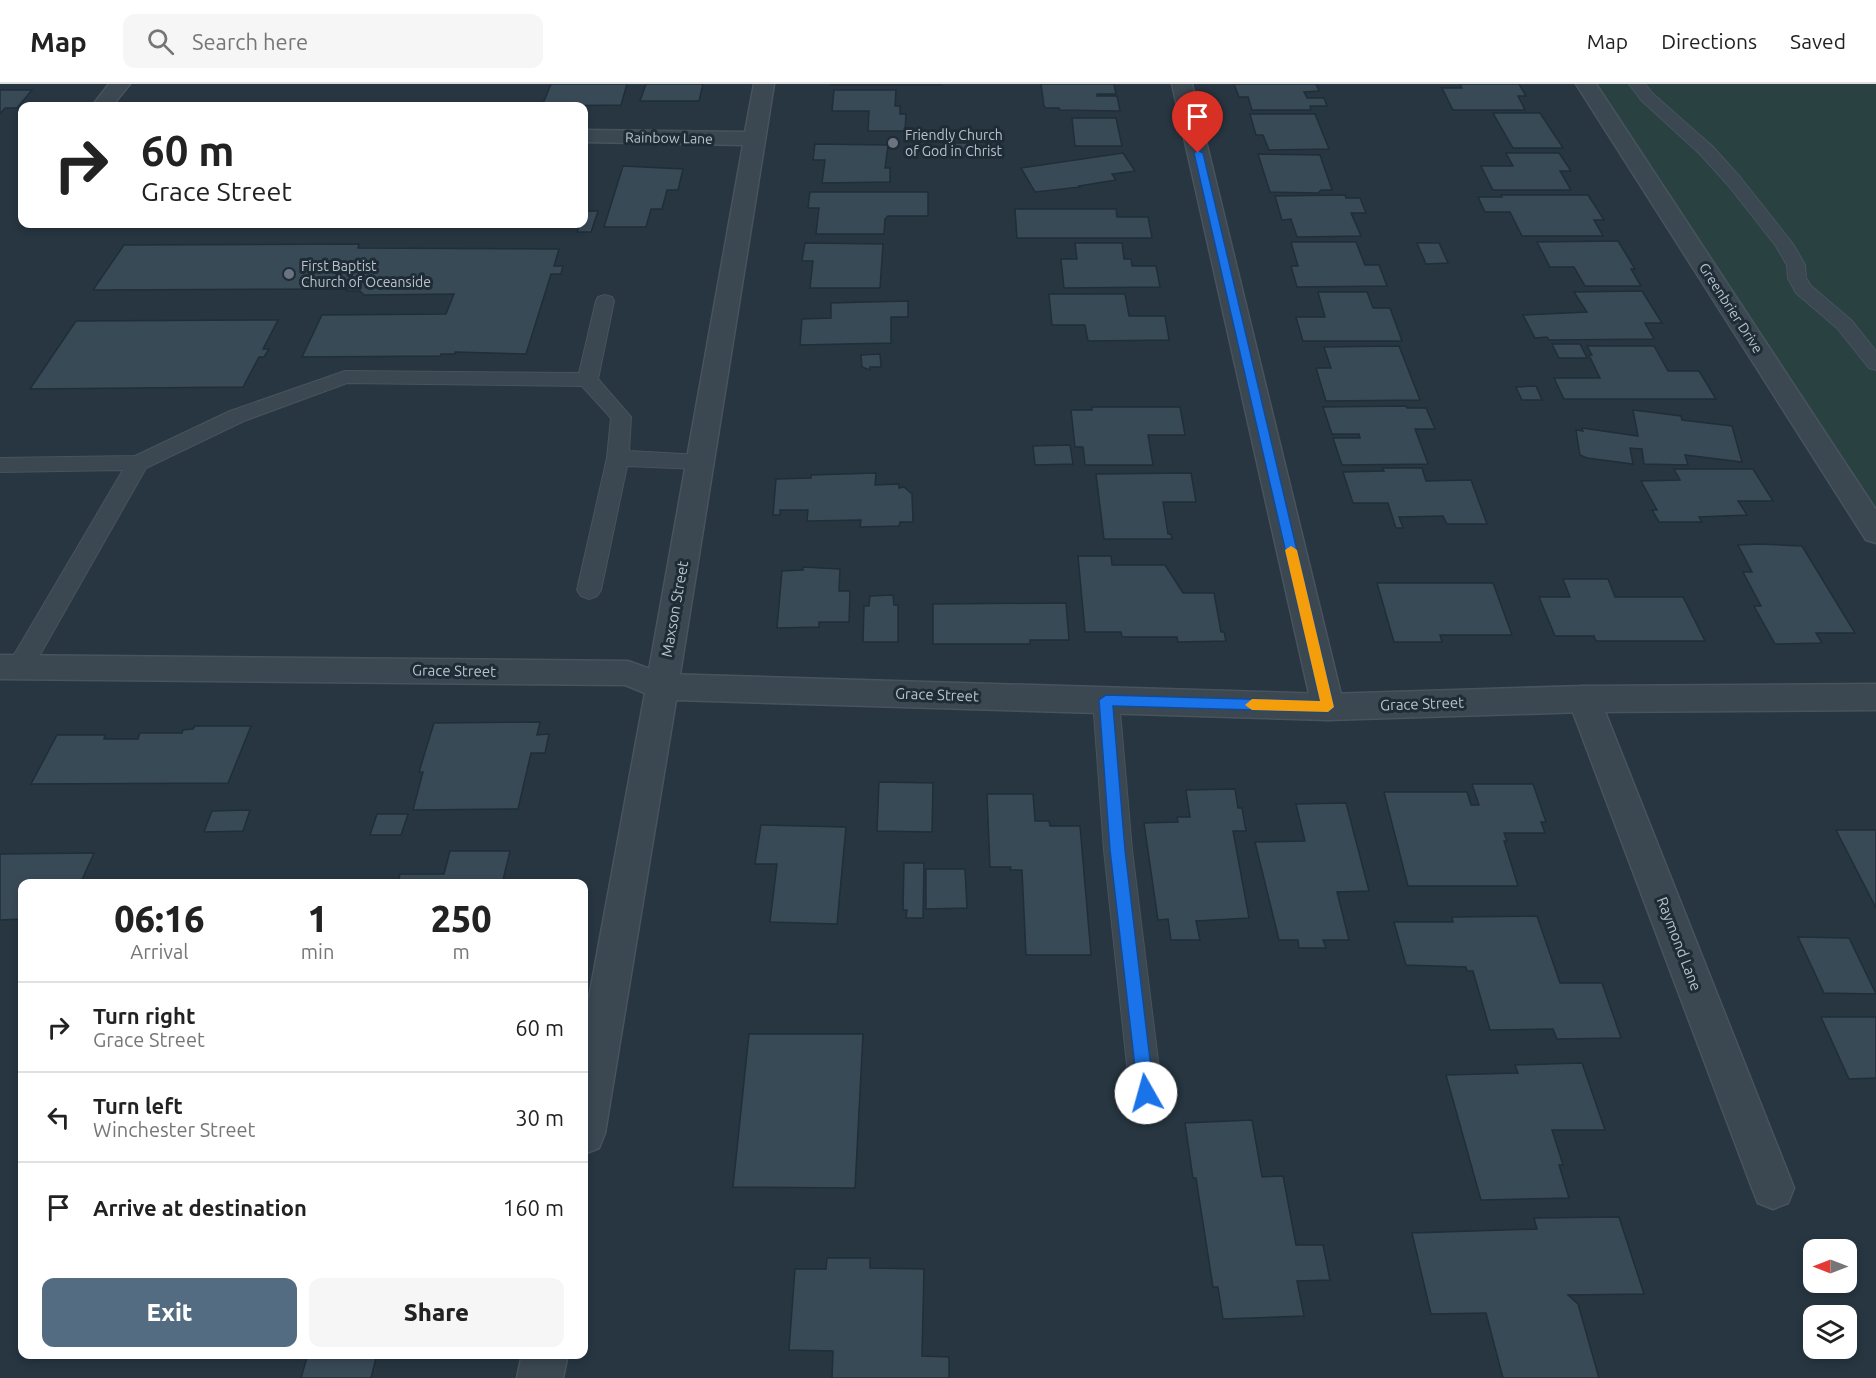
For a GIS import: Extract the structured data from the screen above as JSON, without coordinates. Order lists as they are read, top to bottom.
{
  "streets": {
    "street": [
      "Rainbow Lane",
      "Greenbrier Drive",
      "Maxson Street",
      "Grace Street",
      "Raymond Lane"
    ]
  },
  "crossings": [
    ["Rainbow Lane", "Maxson Street"],
    ["Maxson Street", "Grace Street"],
    ["Grace Street", "Raymond Lane"]
  ],
  "places": ["Friendly Church of God in Christ", "First Baptist Church of Oceanside"],
  "north": "left",
  "page": {
    "header": "Map",
    "search": "Search here",
    "nav": ["Map", "Directions", "Saved"],
    "turn": ["60 m", "Grace Street"],
    "eta": [
      "06:16",
      "Arrival",
      "1",
      "min",
      "250",
      "m"
    ],
    "list": [
      {
        "name": "Turn right",
        "note": "Grace Street",
        "value": "60 m"
      },
      {
        "name": "Turn left",
        "note": "Winchester Street",
        "value": "30 m"
      },
      {
        "name": "Arrive at destination",
        "value": "160 m"
      }
    ],
    "buttons": ["Exit", "Share"]
  }
}
